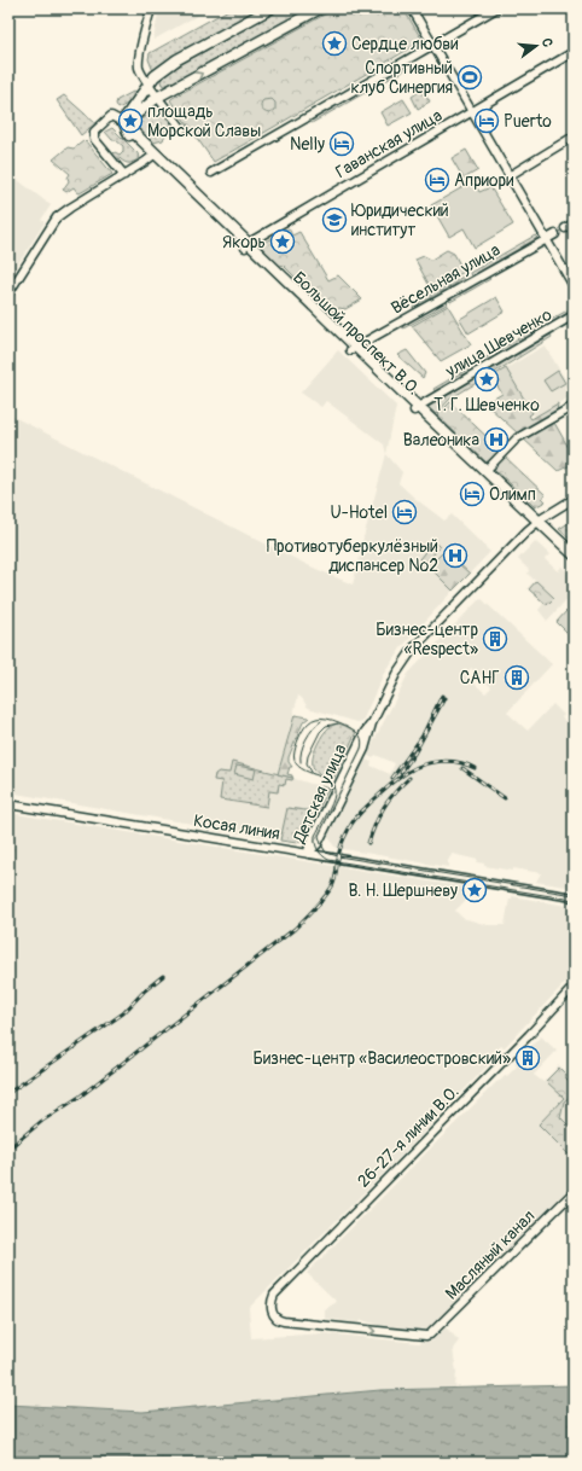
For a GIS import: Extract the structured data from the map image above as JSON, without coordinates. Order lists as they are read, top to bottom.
{
  "streets": {
    "main road": ["Большой проспект В.О."],
    "street": [
      "Гаванская улица",
      "Вёсельная улица",
      "улица Шевченко",
      "Детская улица",
      "Косая линия",
      "26-27-я линии В.О.",
      "Масляный канал"
    ]
  },
  "crossings": [
    ["Гаванская улица", "Большой проспект В.О."],
    ["Вёсельная улица", "Большой проспект В.О."],
    ["Большой проспект В.О.", "улица Шевченко"],
    ["Большой проспект В.О.", "Детская улица"],
    ["Детская улица", "Косая линия"],
    ["26-27-я линии В.О.", "Масляный канал"]
  ],
  "one_way": ["Масляный канал"],
  "places": {
    "place": [
      "Сердце любви",
      "площадь Морской Славы",
      "Якорь",
      "Т. Г. Шевченко",
      "В. Н. Шершневу"
    ],
    "sports": ["Спортивный клуб Синергия"],
    "hotel": [
      "Puerto",
      "Nelly",
      "Априори",
      "Олимп",
      "U-Hotel"
    ],
    "school or university": ["Юридический институт"],
    "hospital": ["Валеоника", "Противотуберкулёзный диспансер №2"],
    "building": ["Бизнес-центр «Respect»", "САНГ", "Бизнес-центр «Василеостровский»"]
  },
  "north": "right"
}
